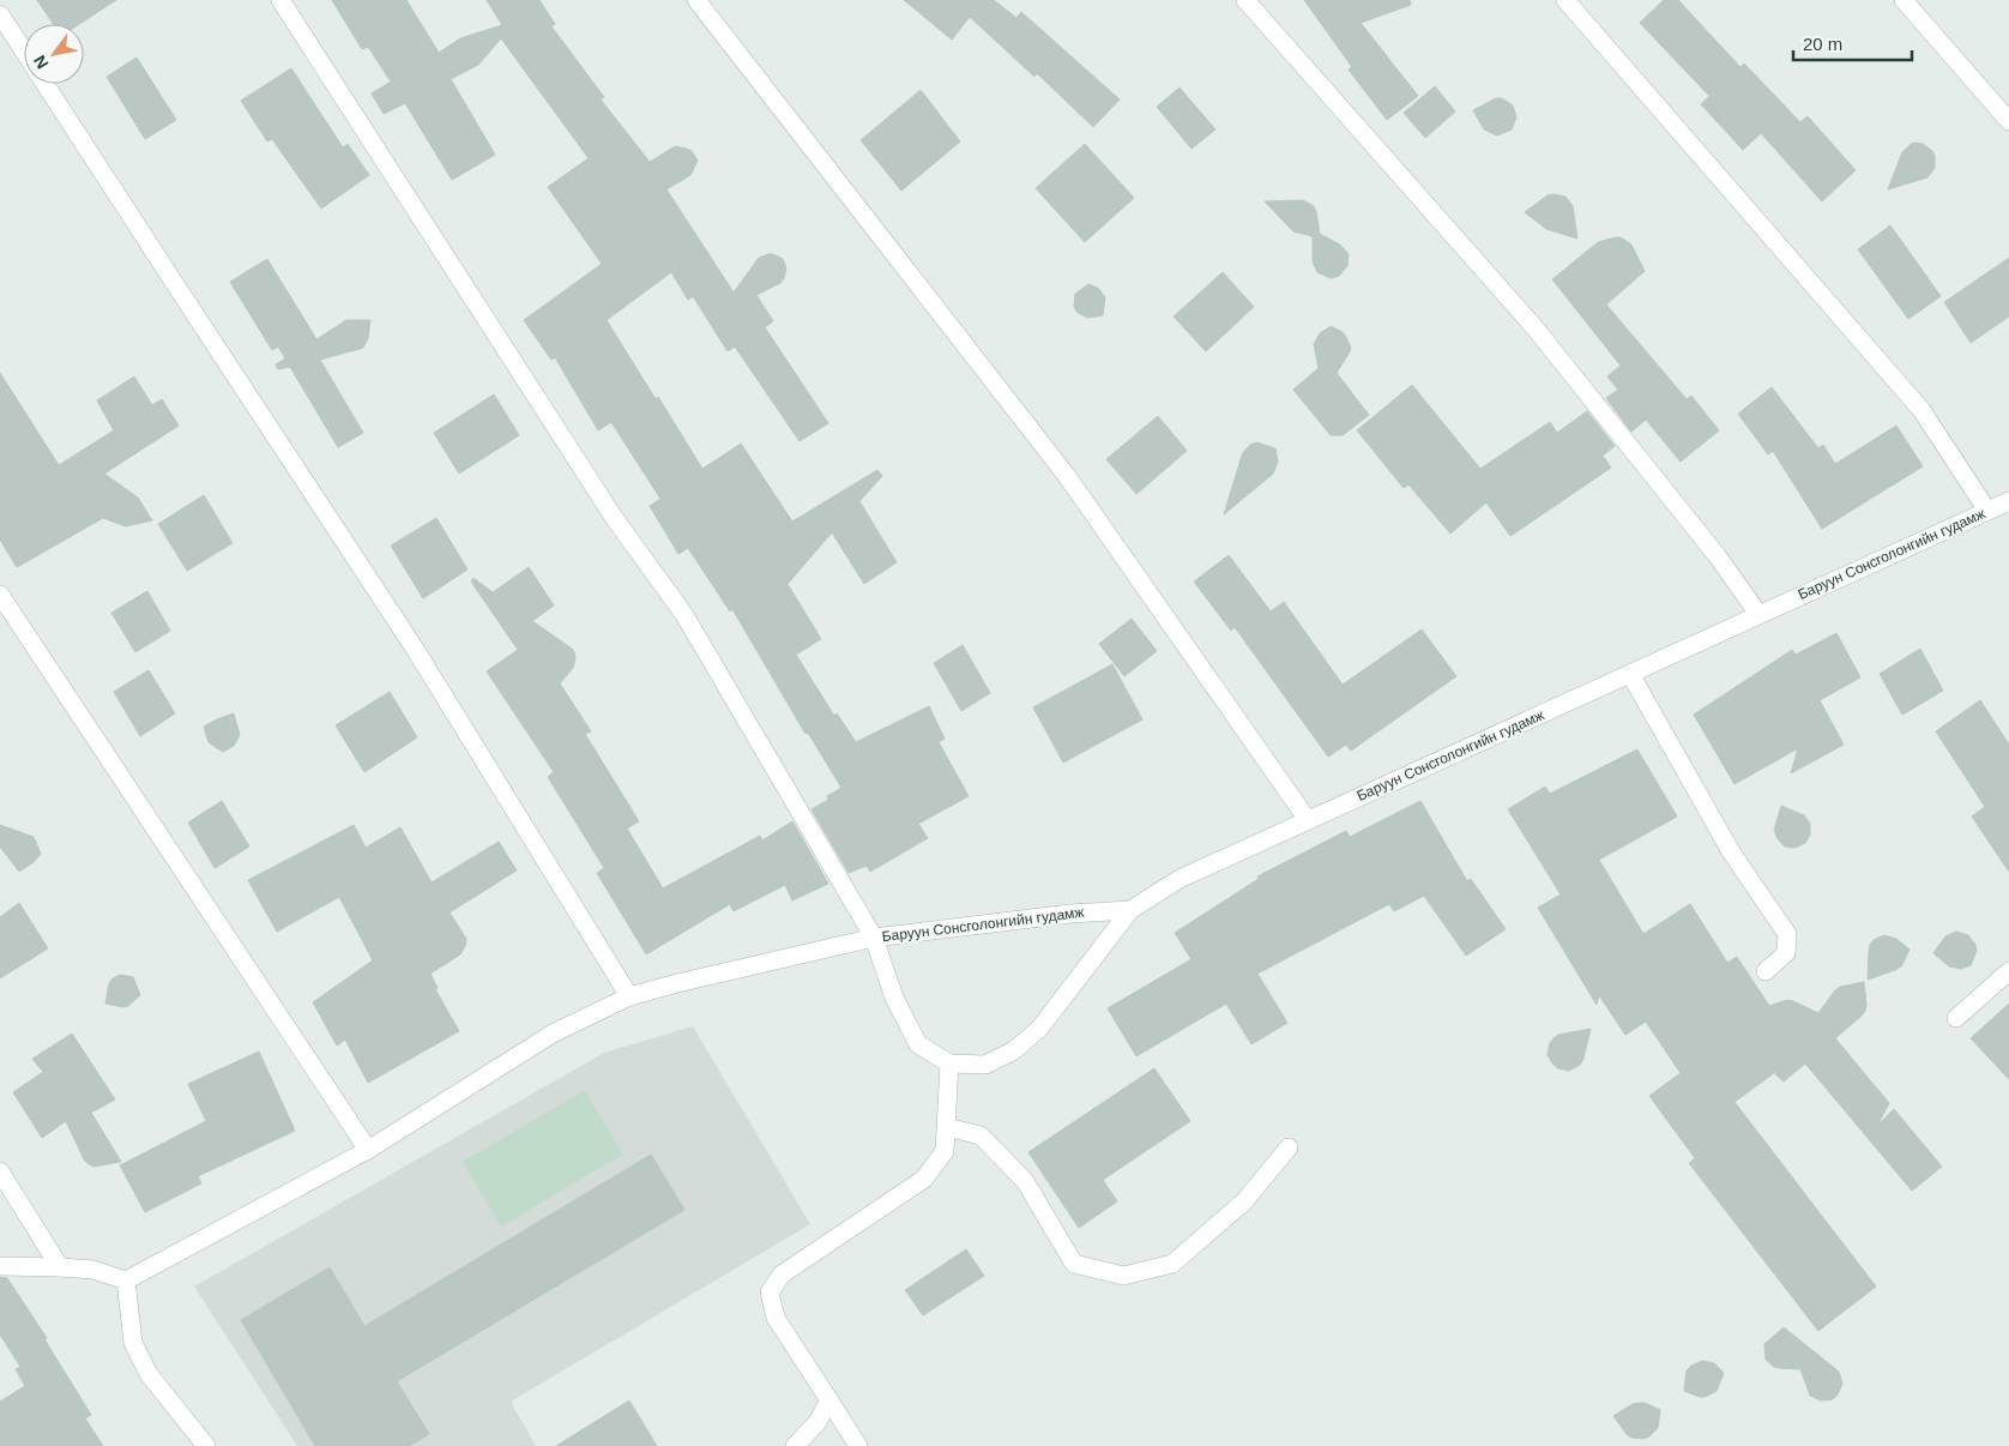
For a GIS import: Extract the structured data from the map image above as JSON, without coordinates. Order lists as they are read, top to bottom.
{
  "streets": {
    "street": ["Баруун Сонсголонгийн гудамж"]
  },
  "scale_bar": "20 m",
  "north": "bottom left"
}
